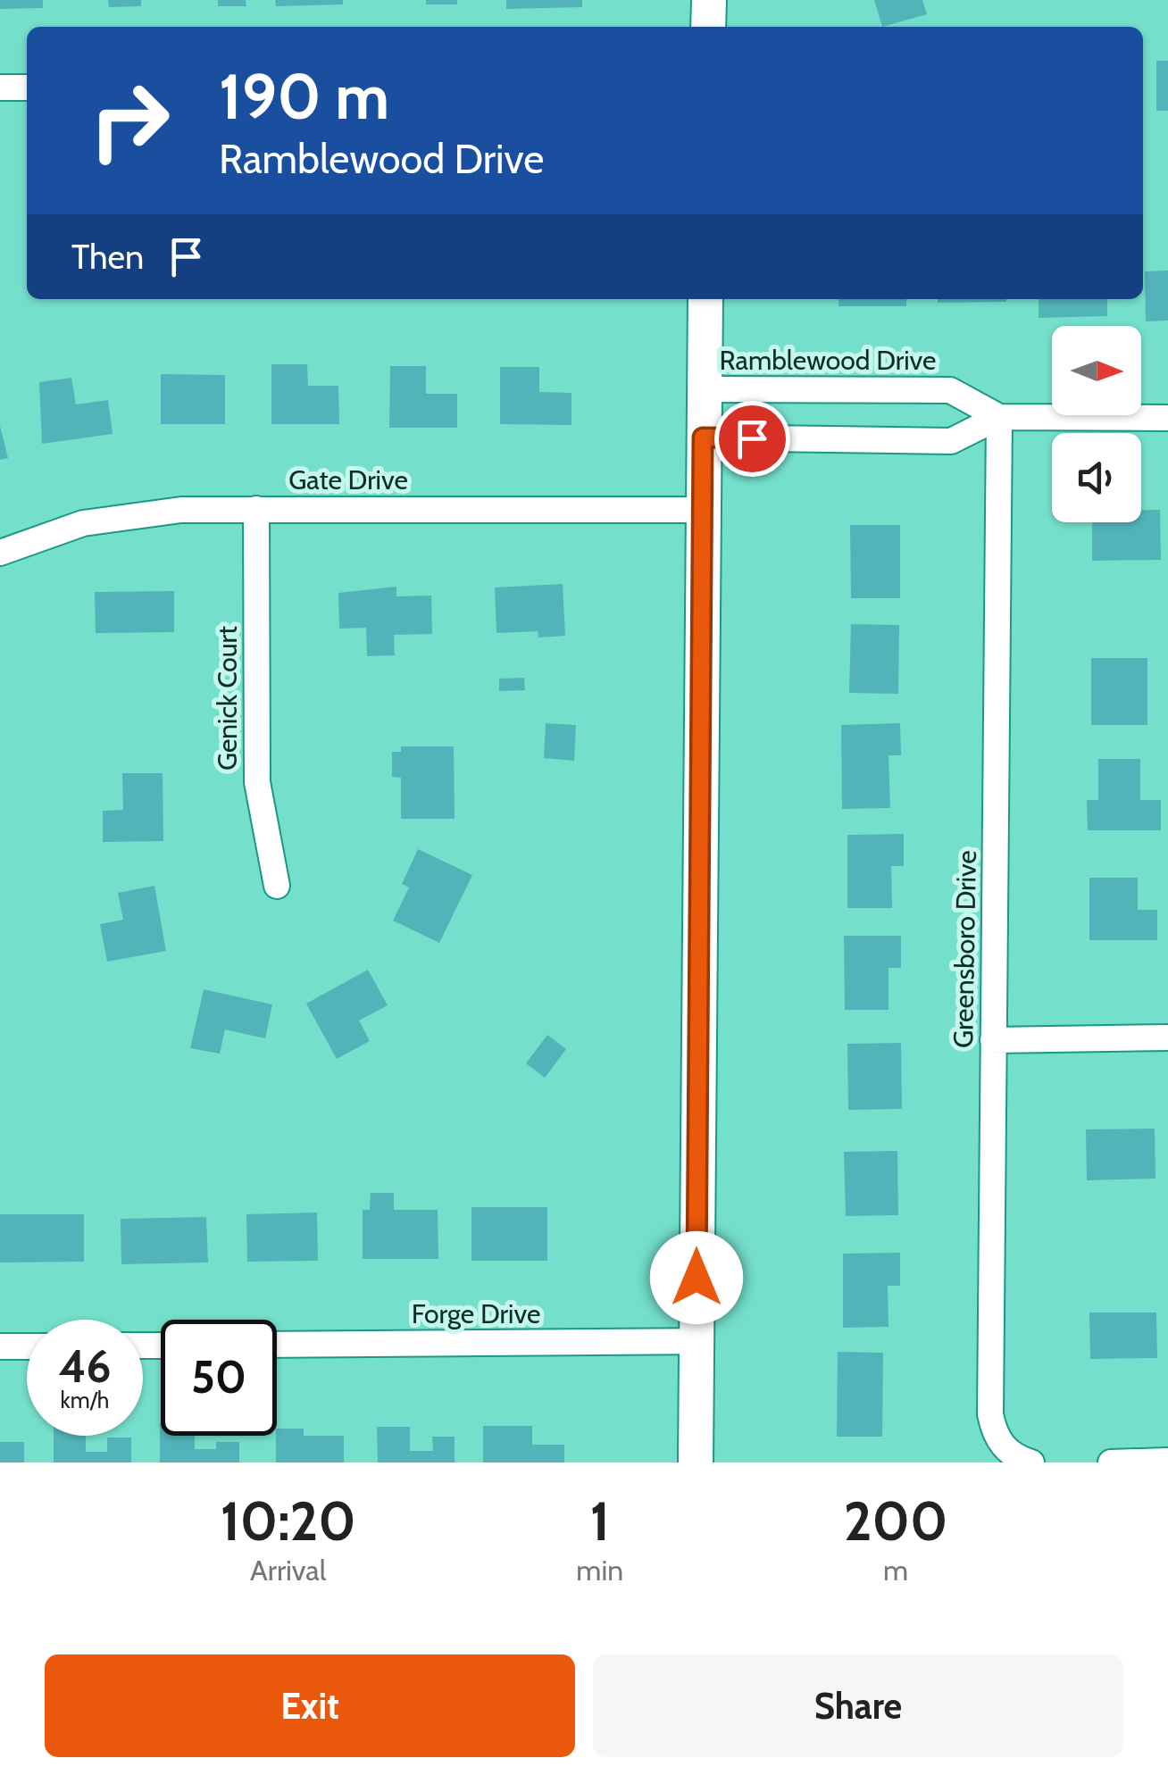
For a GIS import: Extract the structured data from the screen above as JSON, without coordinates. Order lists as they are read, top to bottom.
{
  "streets": {
    "street": [
      "Ramblewood Drive",
      "Gate Drive",
      "Genick Court",
      "Greensboro Drive",
      "Forge Drive"
    ]
  },
  "crossings": [
    ["Ramblewood Drive", "Greensboro Drive"],
    ["Gate Drive", "Genick Court"]
  ],
  "north": "right",
  "page": {
    "turn": ["190 m", "Ramblewood Drive"],
    "then": "Then",
    "speed": "46 km/h",
    "limit": "50",
    "eta": [
      "10:20",
      "Arrival",
      "1",
      "min",
      "200",
      "m"
    ],
    "buttons": ["Exit", "Share"]
  }
}
